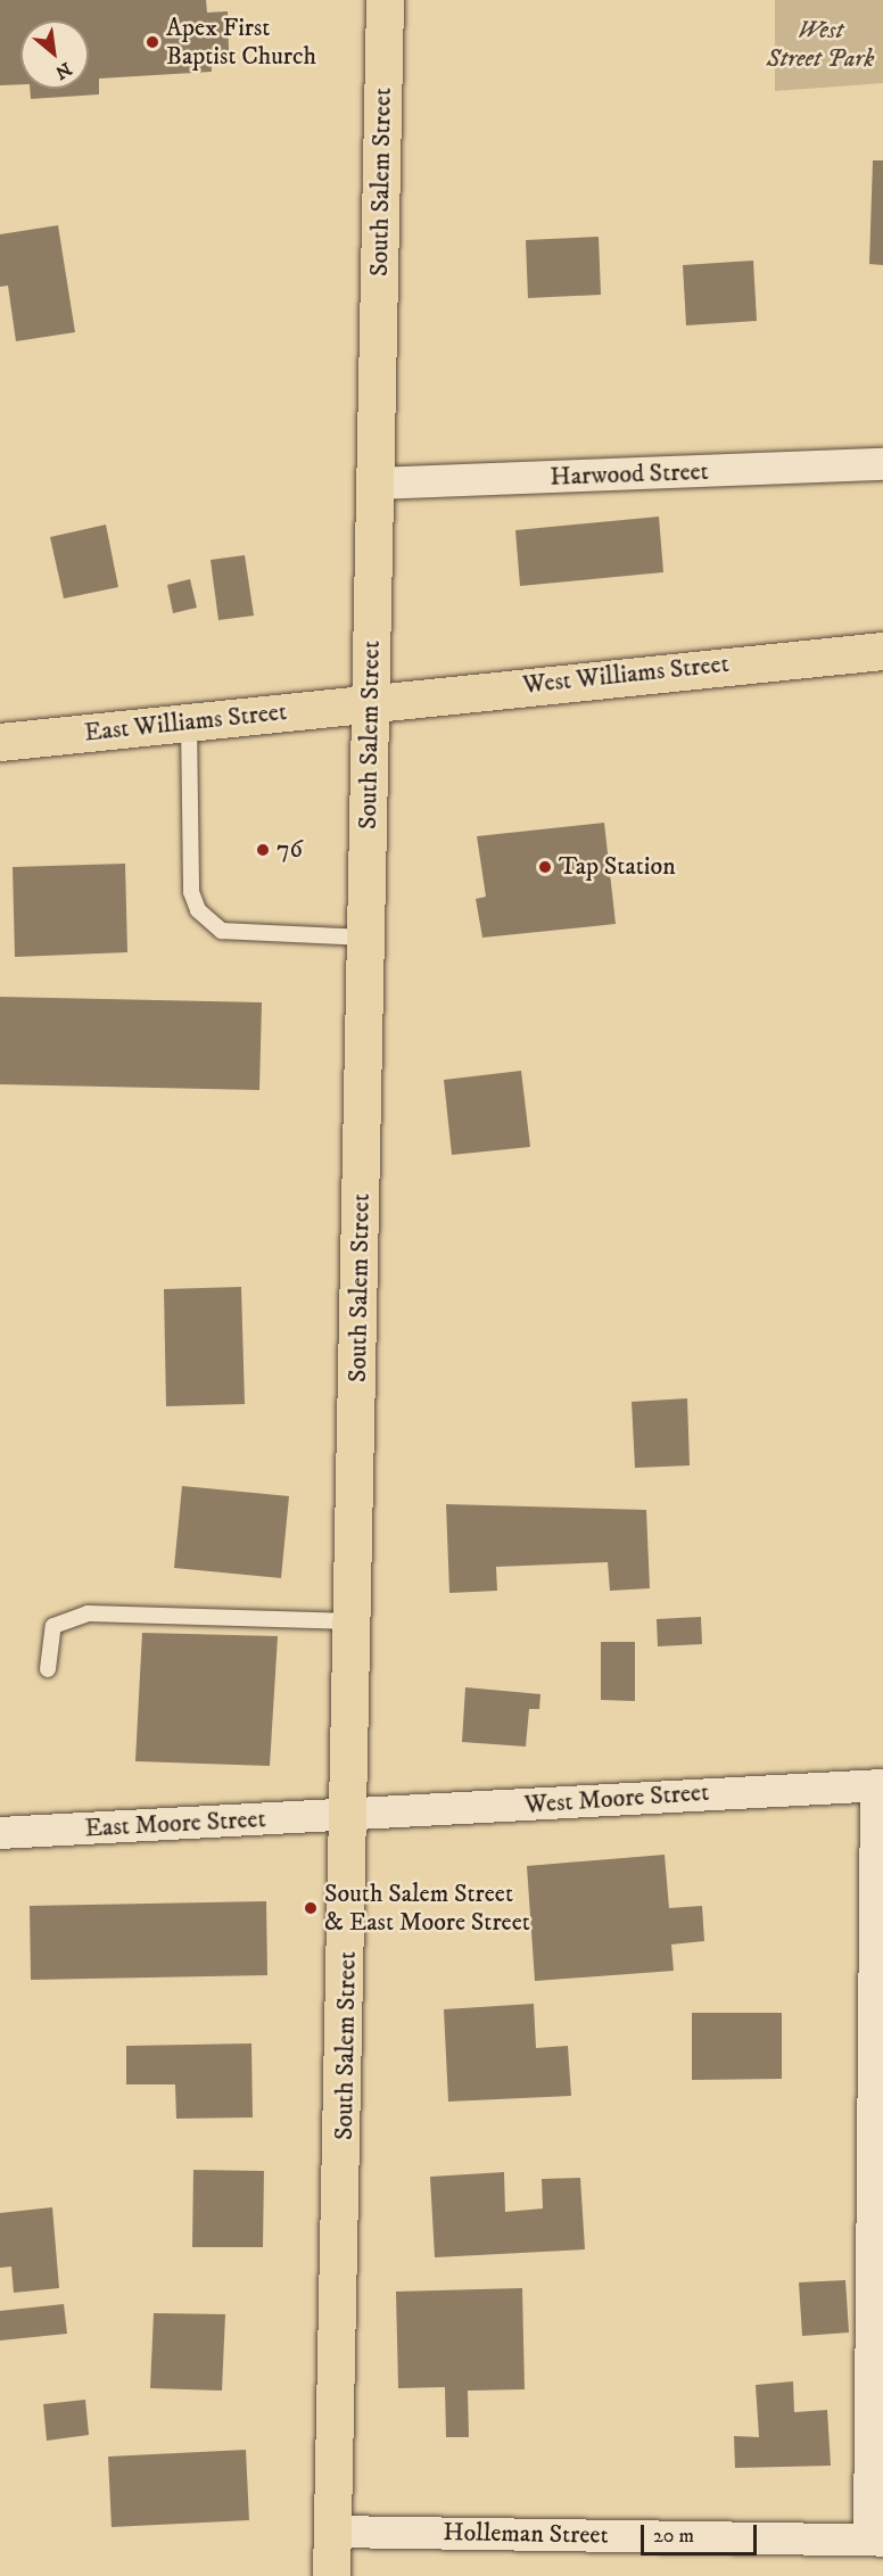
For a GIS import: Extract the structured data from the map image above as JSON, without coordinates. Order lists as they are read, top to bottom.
{
  "streets": {
    "main road": ["South Salem Street", "West Williams Street", "East Williams Street"],
    "street": [
      "Harwood Street",
      "West Moore Street",
      "East Moore Street",
      "Holleman Street"
    ]
  },
  "crossings": [
    ["South Salem Street", "Harwood Street"],
    ["South Salem Street", "West Williams Street"],
    ["South Salem Street", "East Williams Street"],
    ["South Salem Street", "West Moore Street"],
    ["South Salem Street", "East Moore Street"],
    ["South Salem Street", "Holleman Street"],
    ["West Williams Street", "East Williams Street"],
    ["West Moore Street", "East Moore Street"]
  ],
  "parks": ["West Street Park"],
  "places": [
    "Apex First Baptist Church",
    "76",
    "Tap Station",
    "South Salem Street & East Moore Street"
  ],
  "scale_bar": "20 m",
  "north": "bottom right"
}
